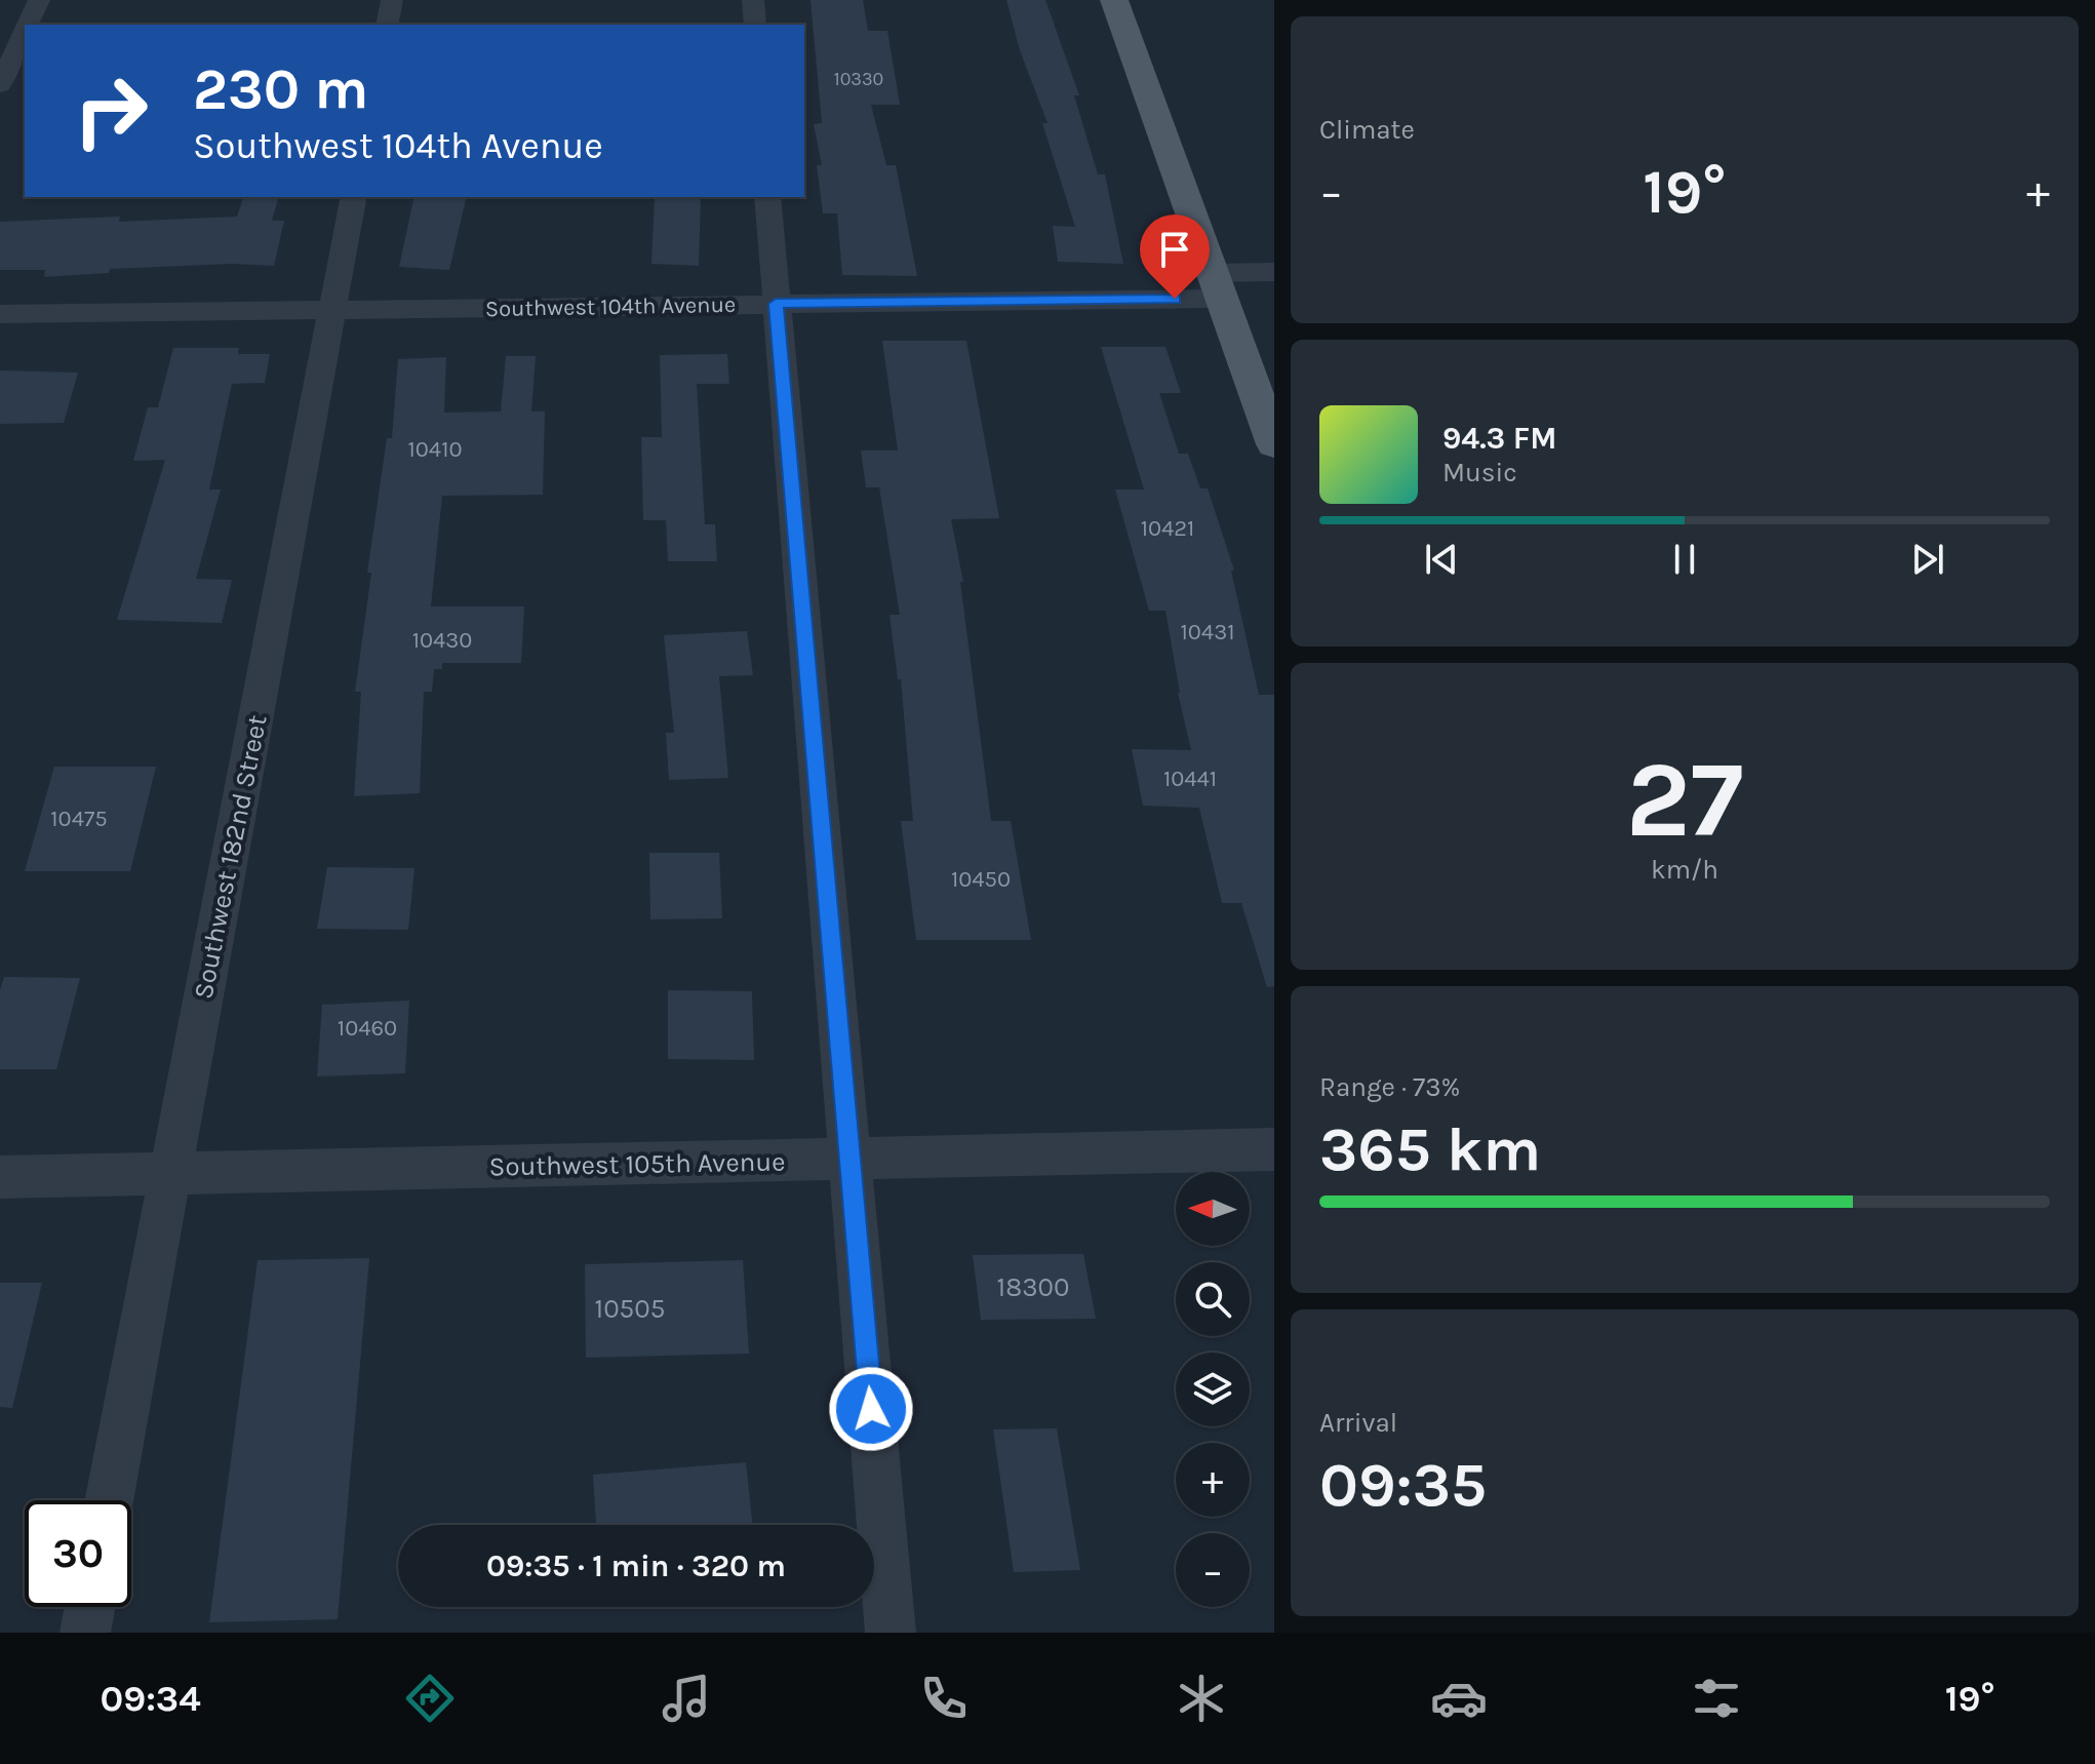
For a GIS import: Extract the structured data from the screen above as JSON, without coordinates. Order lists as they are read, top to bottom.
{
  "streets": {
    "street": ["Southwest 104th Avenue", "Southwest 182nd Street", "Southwest 105th Avenue"]
  },
  "crossings": [
    ["Southwest 104th Avenue", "Southwest 182nd Street"],
    ["Southwest 182nd Street", "Southwest 105th Avenue"]
  ],
  "house_numbers": [
    "10330",
    "10410",
    "10421",
    "10431",
    "10430",
    "10441",
    "10475",
    "10450",
    "10460",
    "18300",
    "10505"
  ],
  "north": "left",
  "page": {
    "tile": [
      "Climate",
      ["27", "km/h"],
      ["Range · 73%", "365 km"],
      ["Arrival", "09:35"]
    ],
    "turn": ["230 m", "Southwest 104th Avenue"],
    "heat": ["−", "19°", "+"],
    "song": ["94.3 FM", "Music"],
    "map_buttons": ["+", "−"],
    "limit": "30",
    "trip": "09:35 · 1 min · 320 m",
    "tabs": ["09:34", "19°"]
  }
}
